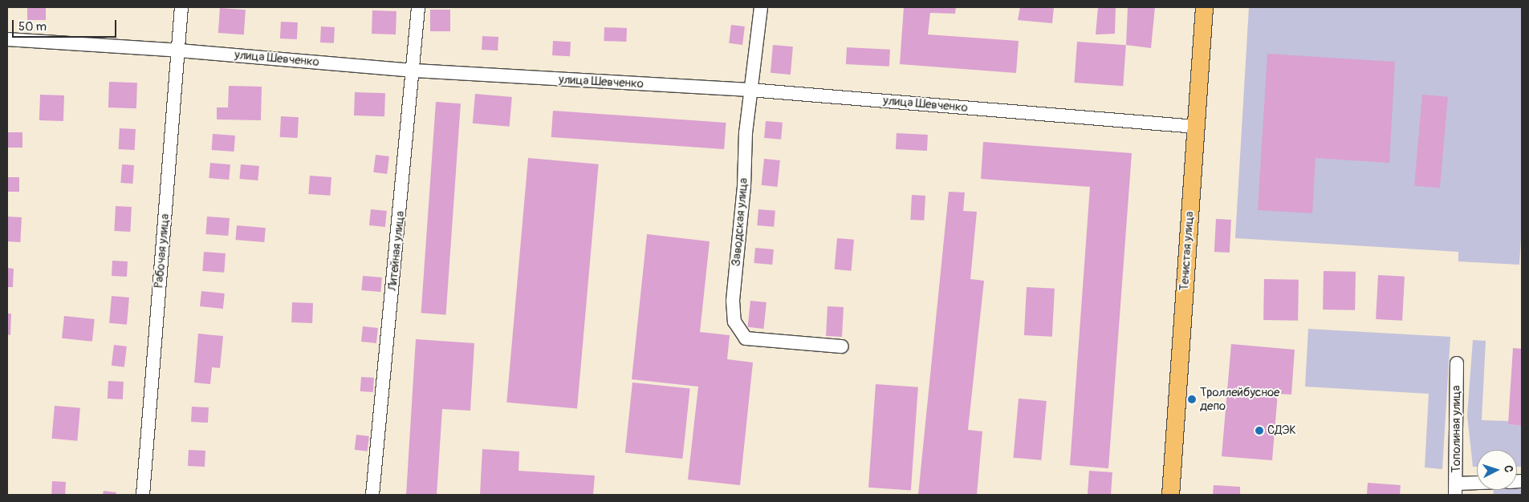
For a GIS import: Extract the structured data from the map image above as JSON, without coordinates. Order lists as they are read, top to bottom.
{
  "streets": {
    "main road": ["Тенистая улица"],
    "street": [
      "улица Шевченко",
      "Заводская улица",
      "Рабочая улица",
      "Литейная улица",
      "Тополиная улица"
    ]
  },
  "crossings": [
    ["улица Шевченко", "Заводская улица"],
    ["улица Шевченко", "Рабочая улица"],
    ["улица Шевченко", "Литейная улица"],
    ["улица Шевченко", "Тенистая улица"]
  ],
  "places": ["Троллейбусное депо", "СДЭК"],
  "scale_bar": "50 m",
  "north": "right"
}
